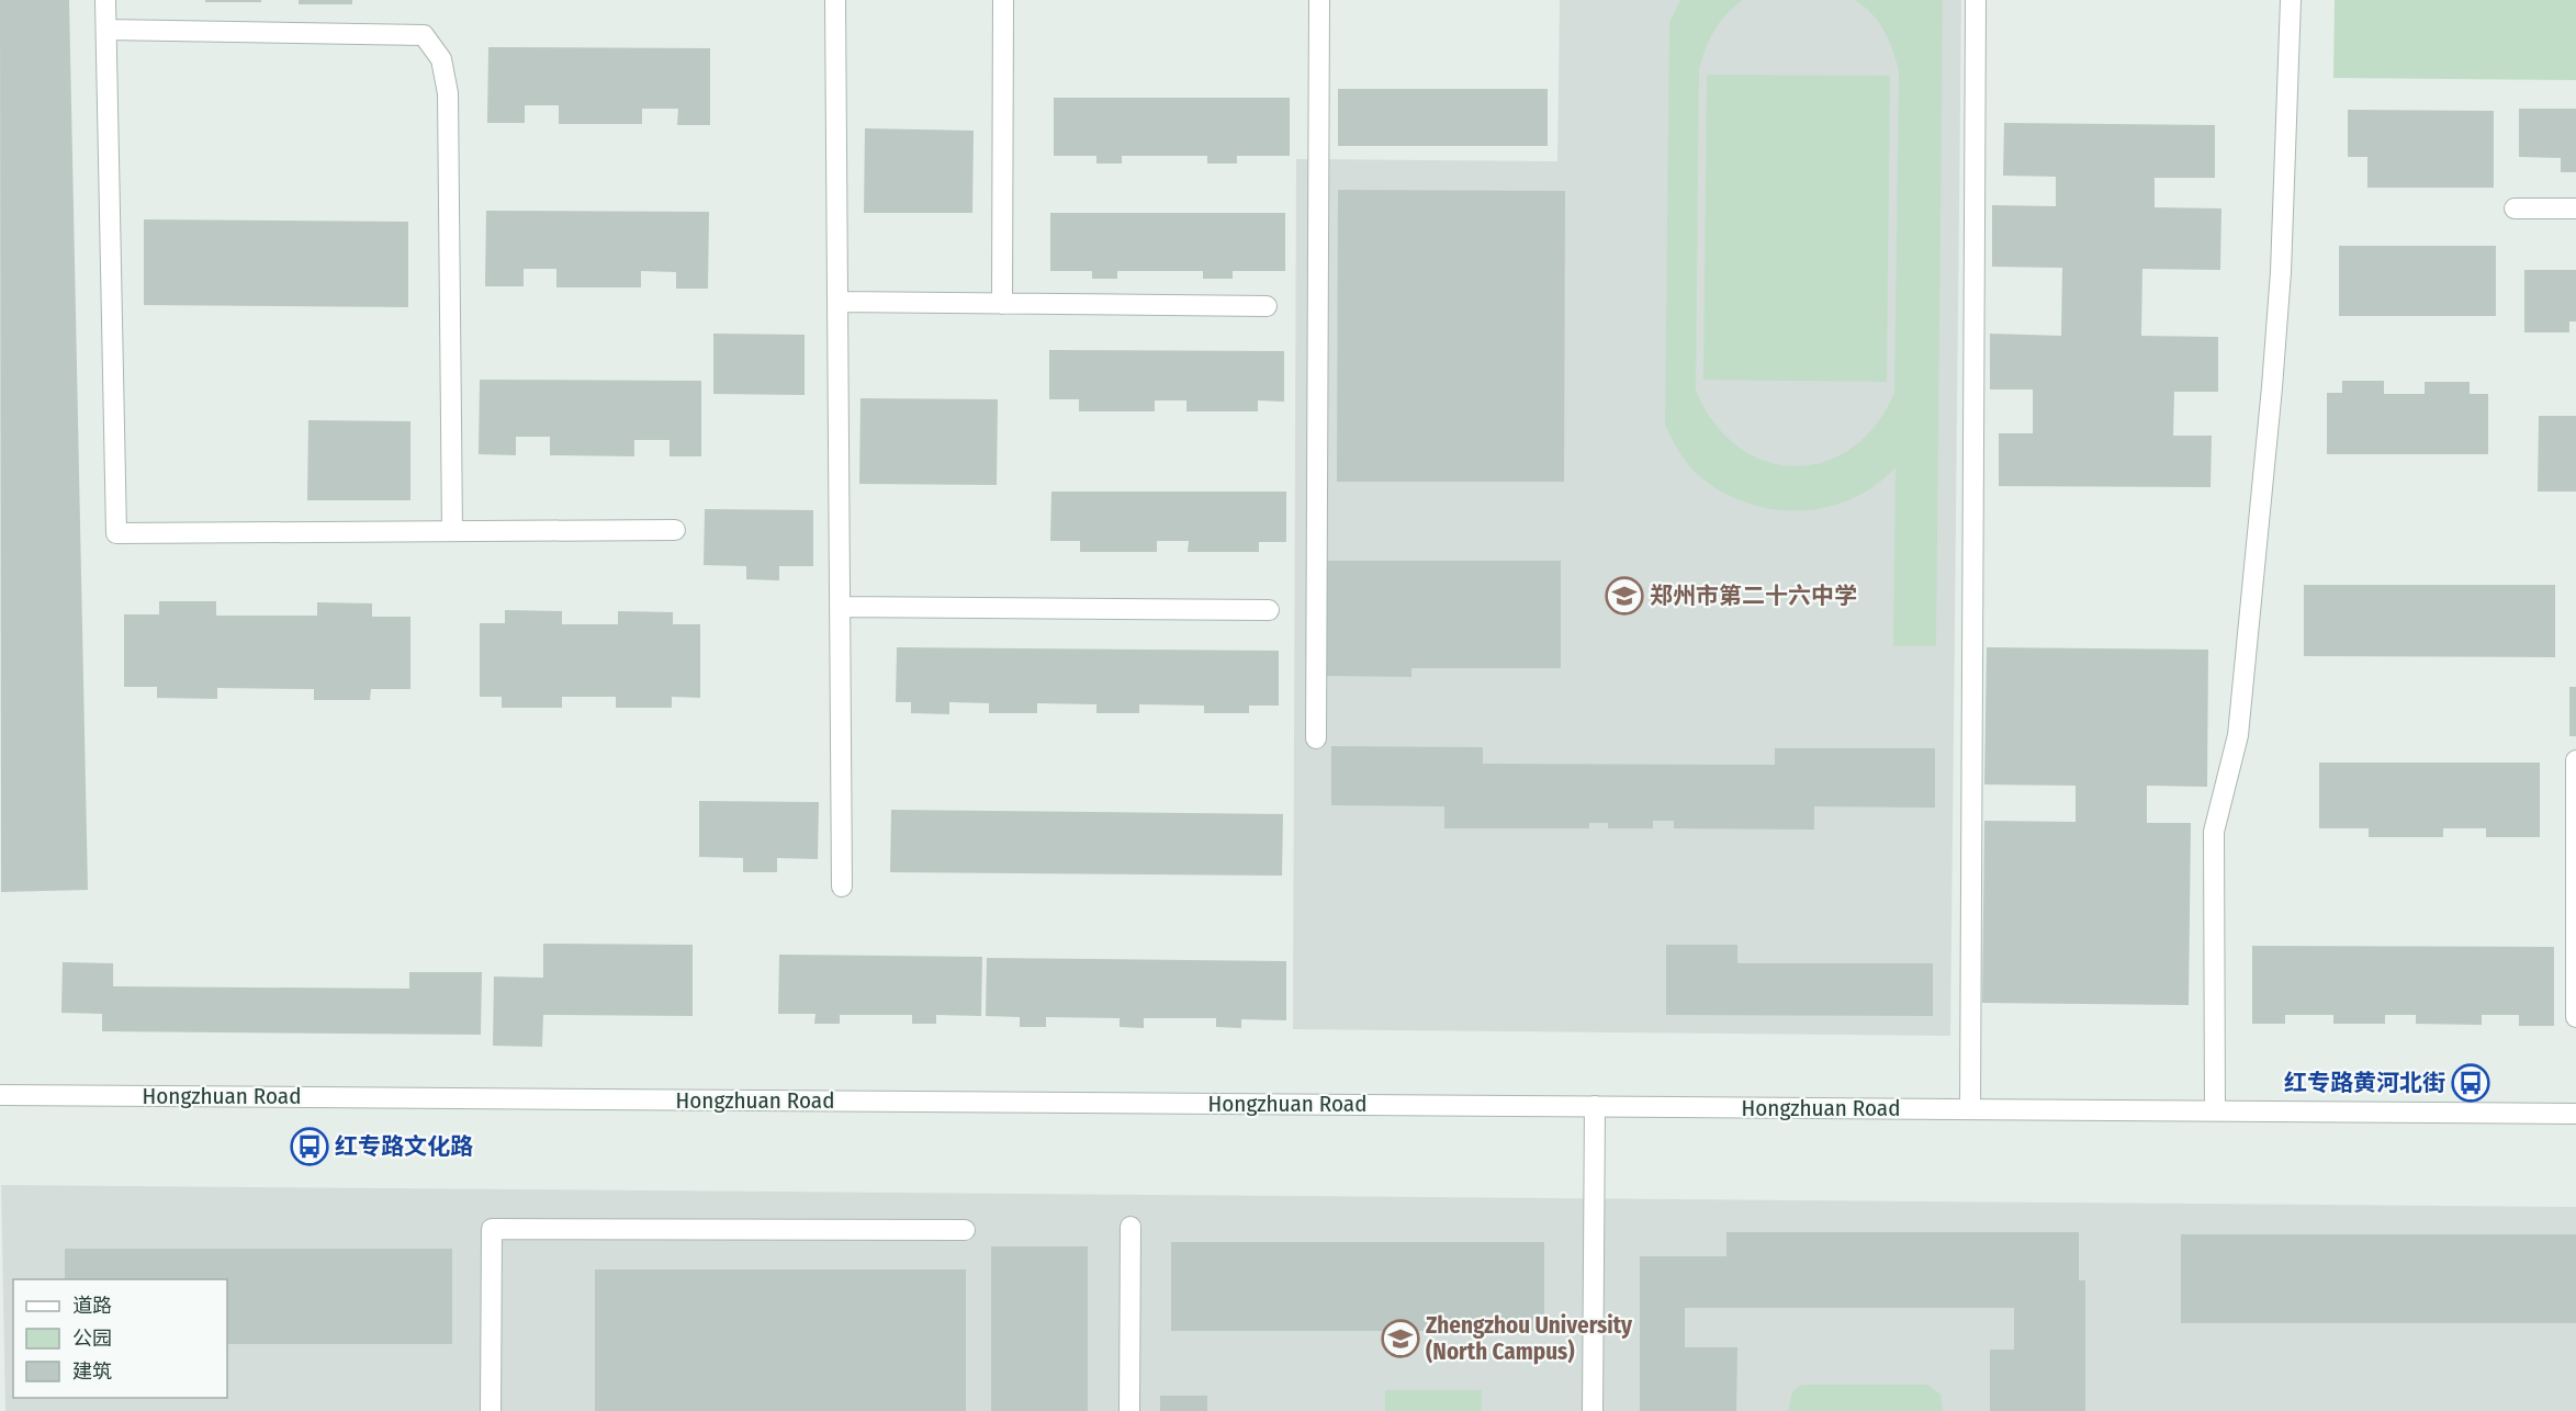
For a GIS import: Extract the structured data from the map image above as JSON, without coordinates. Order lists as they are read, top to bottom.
{
  "streets": {
    "street": ["Hongzhuan Road"]
  },
  "places": {
    "school or university": ["郑州市第二十六中学", "Zhengzhou University (North Campus)"],
    "bus stop": ["红专路黄河北街", "红专路文化路"]
  },
  "legend": ["道路", "公园", "建筑"]
}
